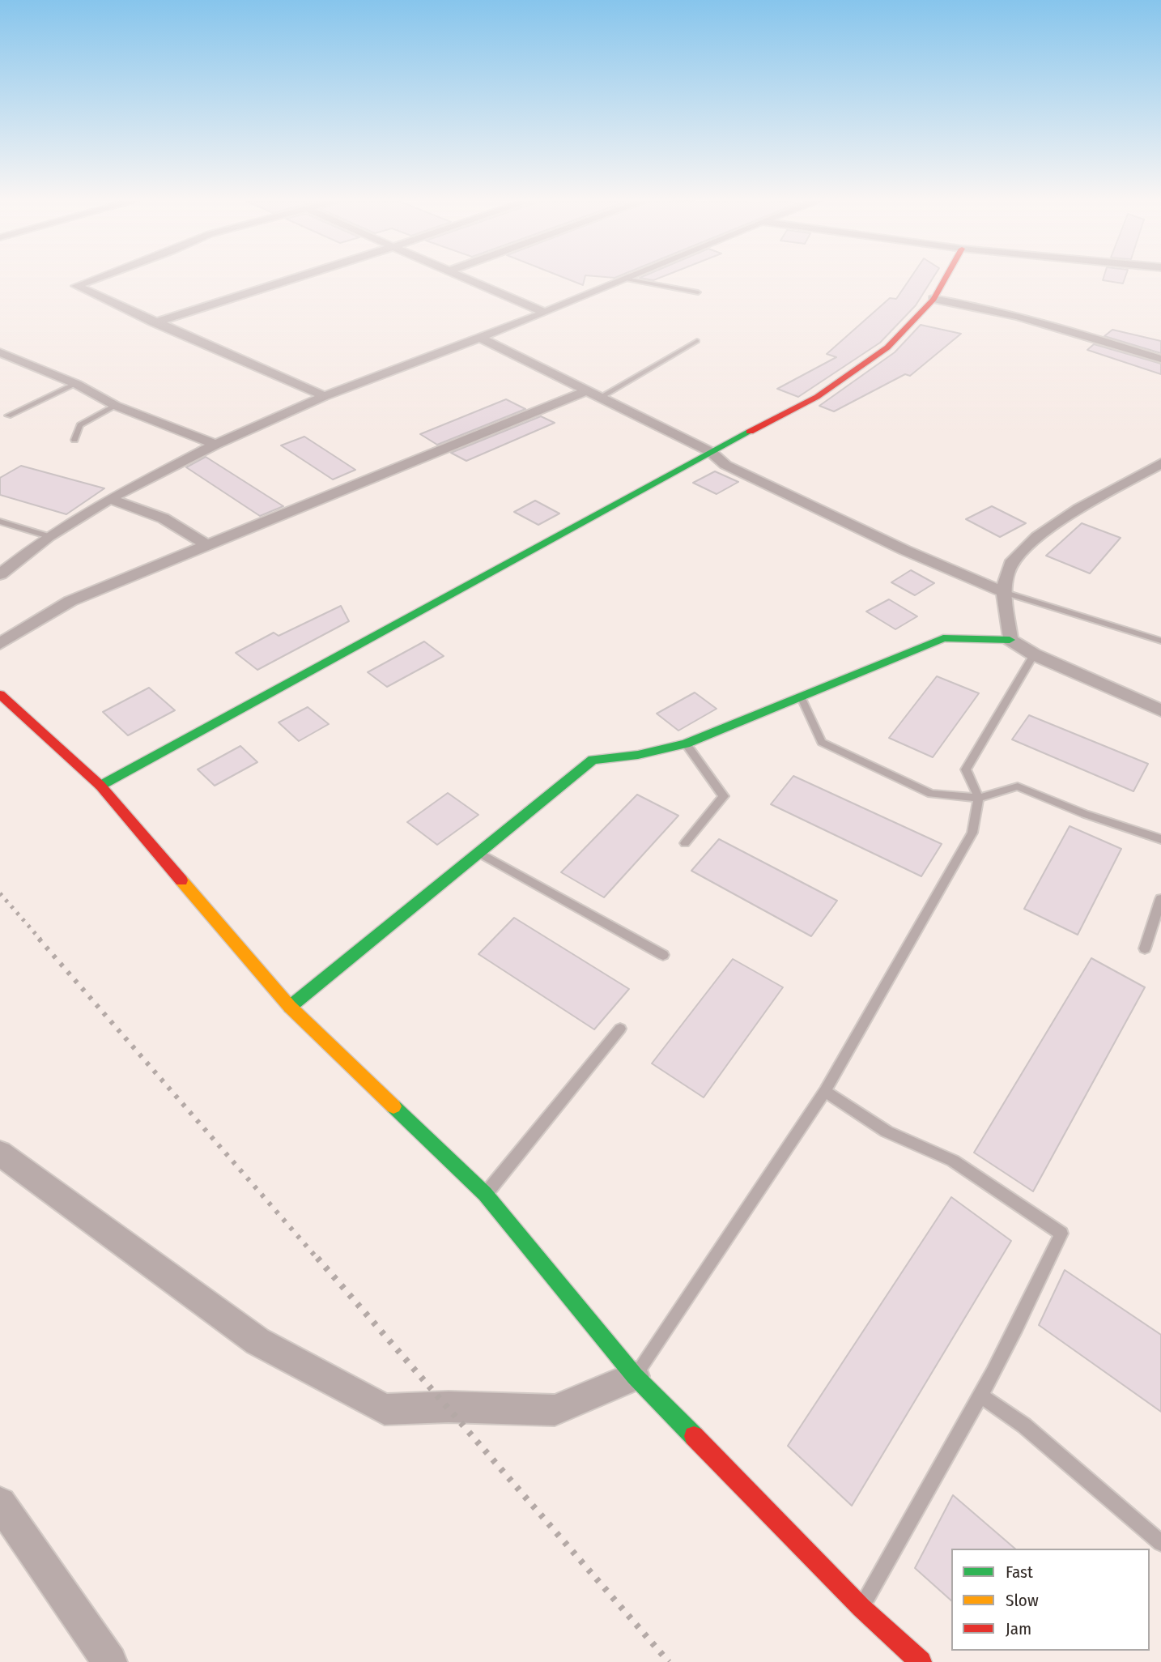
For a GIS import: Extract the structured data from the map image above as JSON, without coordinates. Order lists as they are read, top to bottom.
{
  "legend": ["Fast", "Slow", "Jam"]
}
